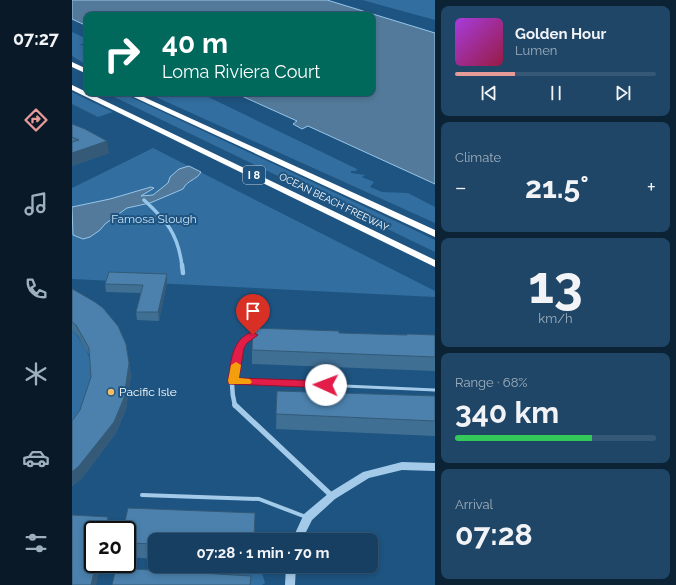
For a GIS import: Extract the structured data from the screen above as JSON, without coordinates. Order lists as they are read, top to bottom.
{
  "streets": {
    "highway": ["I 8", "OCEAN BEACH FREEWAY"]
  },
  "parks": ["Famosa Slough"],
  "places": ["Pacific Isle"],
  "page": {
    "tabs": "07:27",
    "turn": ["40 m", "Loma Riviera Court"],
    "song": ["Golden Hour", "Lumen"],
    "tile": [
      "Climate",
      ["13", "km/h"],
      ["Range · 68%", "340 km"],
      ["Arrival", "07:28"]
    ],
    "heat": ["−", "21.5°", "+"],
    "limit": "20",
    "trip": "07:28 · 1 min · 70 m"
  }
}
